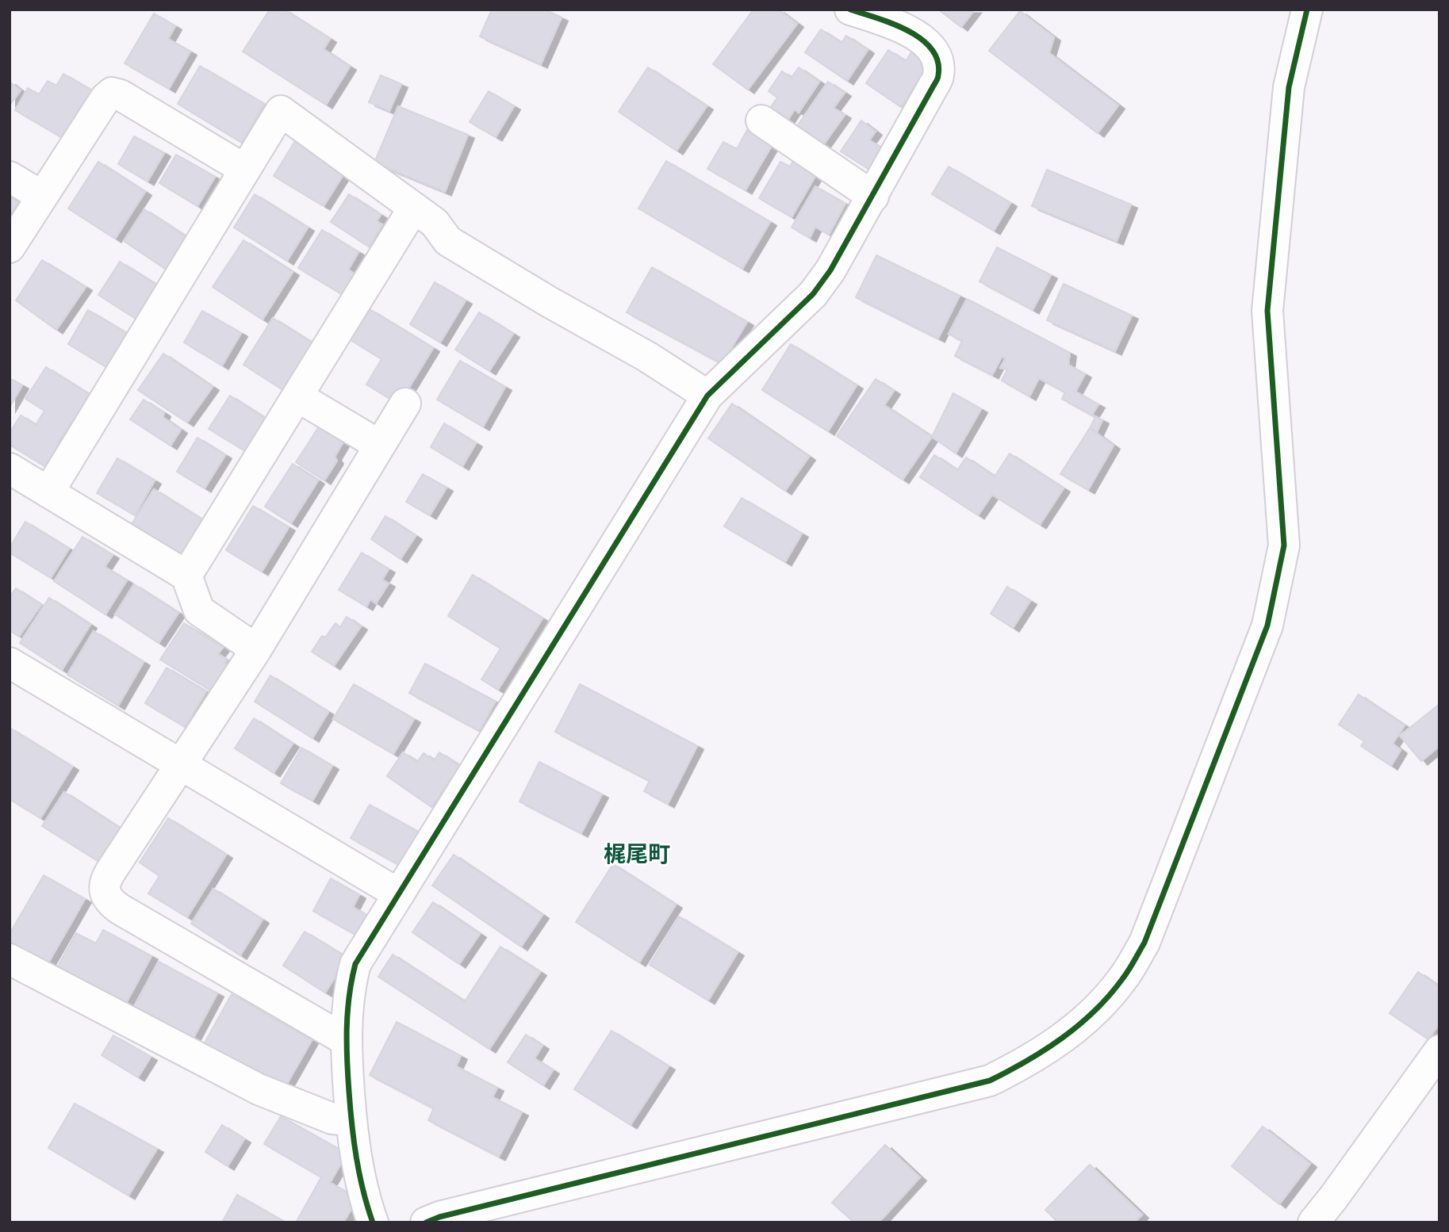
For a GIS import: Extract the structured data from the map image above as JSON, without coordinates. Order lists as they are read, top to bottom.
{
  "districts": ["梶尾町"]
}
